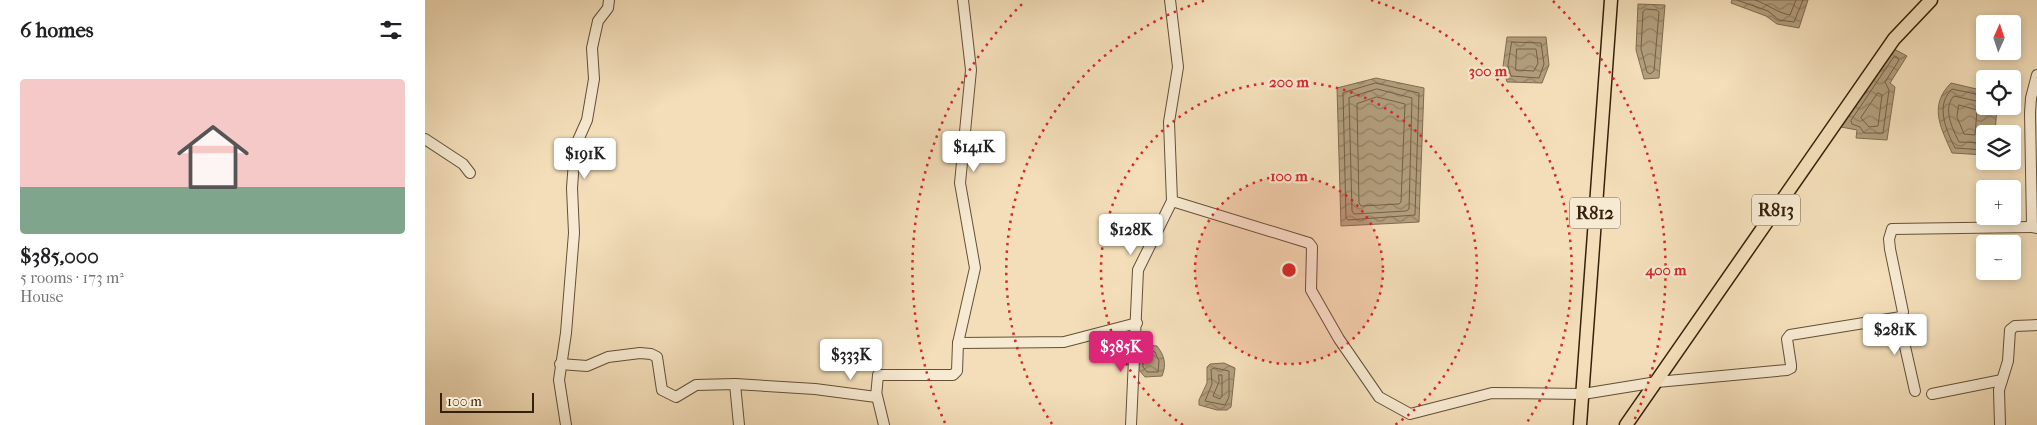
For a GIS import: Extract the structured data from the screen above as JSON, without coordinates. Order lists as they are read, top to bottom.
{
  "streets": {
    "main road": ["R813", "R812"]
  },
  "scale_bar": "100 m",
  "north": "top",
  "page": {
    "heading": "6 homes",
    "map_buttons": ["+", "−"],
    "list": [
      {
        "name": "$385,000",
        "note": "5 rooms · 173 m² · House"
      }
    ],
    "price": [
      "$141K",
      "$191K",
      "$128K",
      "$281K",
      "$385K",
      "$333K"
    ],
    "scale": "100 m"
  },
  "rings": [
    "300 m",
    "200 m",
    "100 m",
    "400 m"
  ]
}
